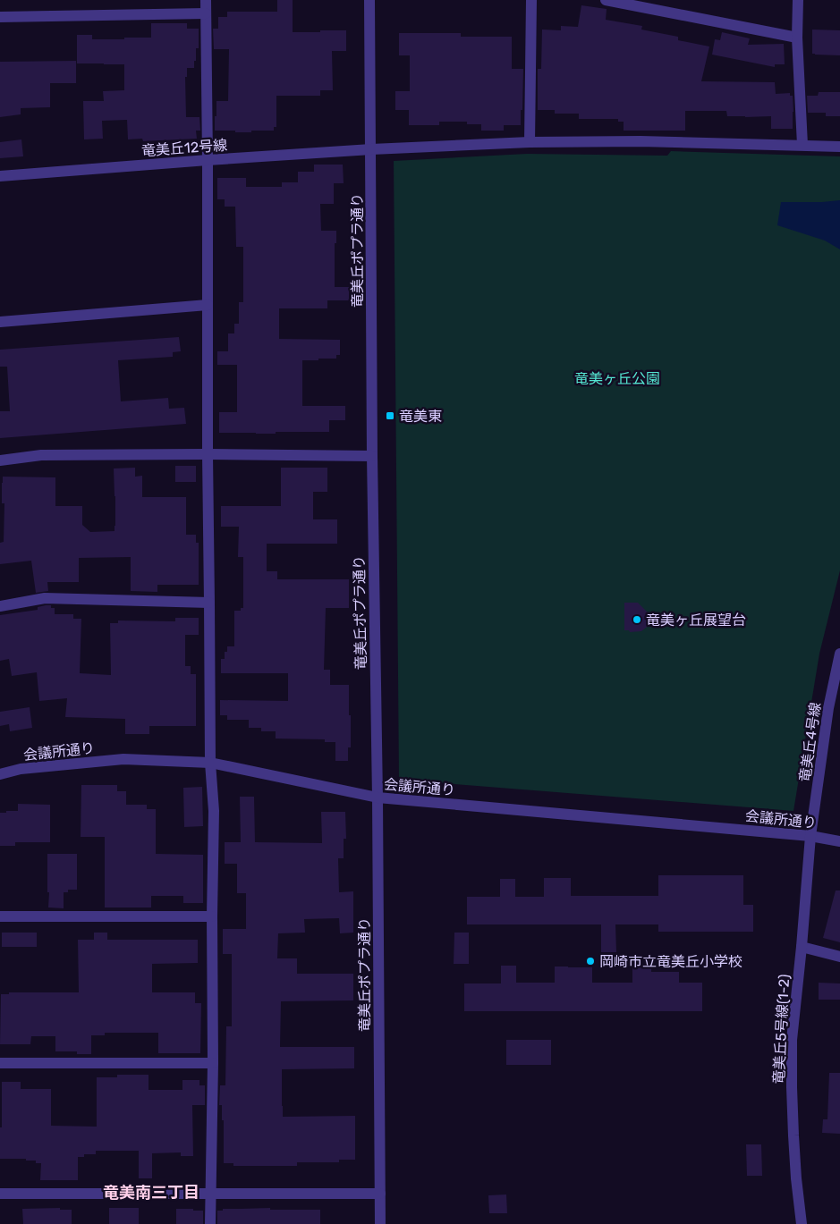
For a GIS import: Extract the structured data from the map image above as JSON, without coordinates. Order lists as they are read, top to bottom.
{
  "streets": {
    "street": [
      "竜美丘12号線",
      "竜美丘ポプラ通り",
      "竜美丘4号線",
      "会議所通り",
      "竜美丘5号線(1-2)"
    ]
  },
  "crossings": [
    ["竜美丘12号線", "竜美丘ポプラ通り"],
    ["竜美丘ポプラ通り", "会議所通り"],
    ["竜美丘4号線", "会議所通り"],
    ["竜美丘4号線", "竜美丘5号線(1-2)"],
    ["会議所通り", "竜美丘5号線(1-2)"]
  ],
  "districts": ["竜美南三丁目"],
  "parks": ["竜美ヶ丘公園"],
  "places": {
    "transit": ["竜美東"],
    "other": ["竜美ヶ丘展望台", "岡崎市立竜美丘小学校"]
  }
}
